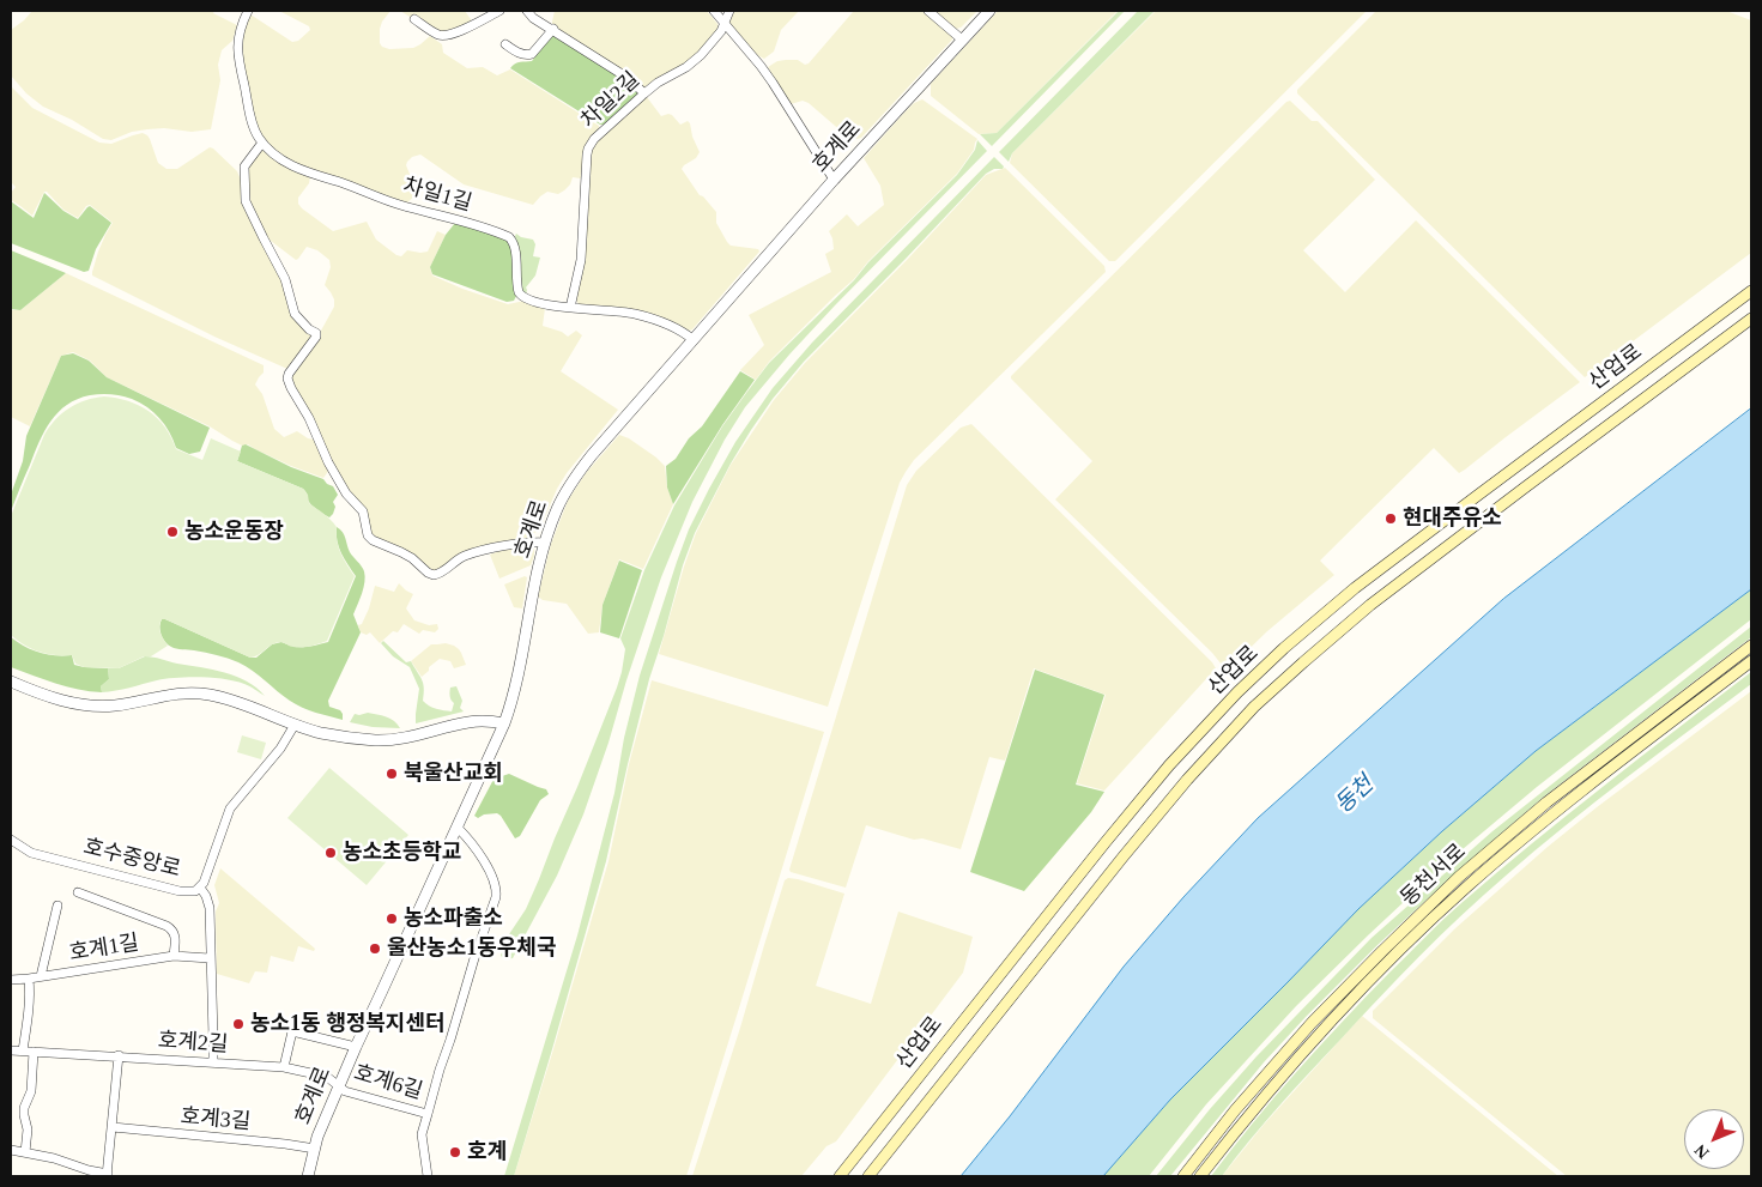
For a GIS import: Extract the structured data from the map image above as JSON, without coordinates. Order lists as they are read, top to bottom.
{
  "streets": {
    "main road": ["산업로", "동천서로"],
    "street": [
      "차일2길",
      "호계로",
      "차일1길",
      "호수중앙로",
      "호계1길",
      "호계2길",
      "호계6길",
      "호계3길"
    ]
  },
  "crossings": [
    ["차일2길", "차일1길"],
    ["호계로", "차일1길"],
    ["호계로", "호계2길"],
    ["호계로", "호계6길"],
    ["호계로", "호계3길"],
    ["호계2길", "호계6길"]
  ],
  "water": ["동천"],
  "places": [
    "현대주유소",
    "농소운동장",
    "북울산교회",
    "농소초등학교",
    "농소파출소",
    "울산농소1동우체국",
    "농소1동 행정복지센터",
    "호계"
  ],
  "north": "bottom left"
}
